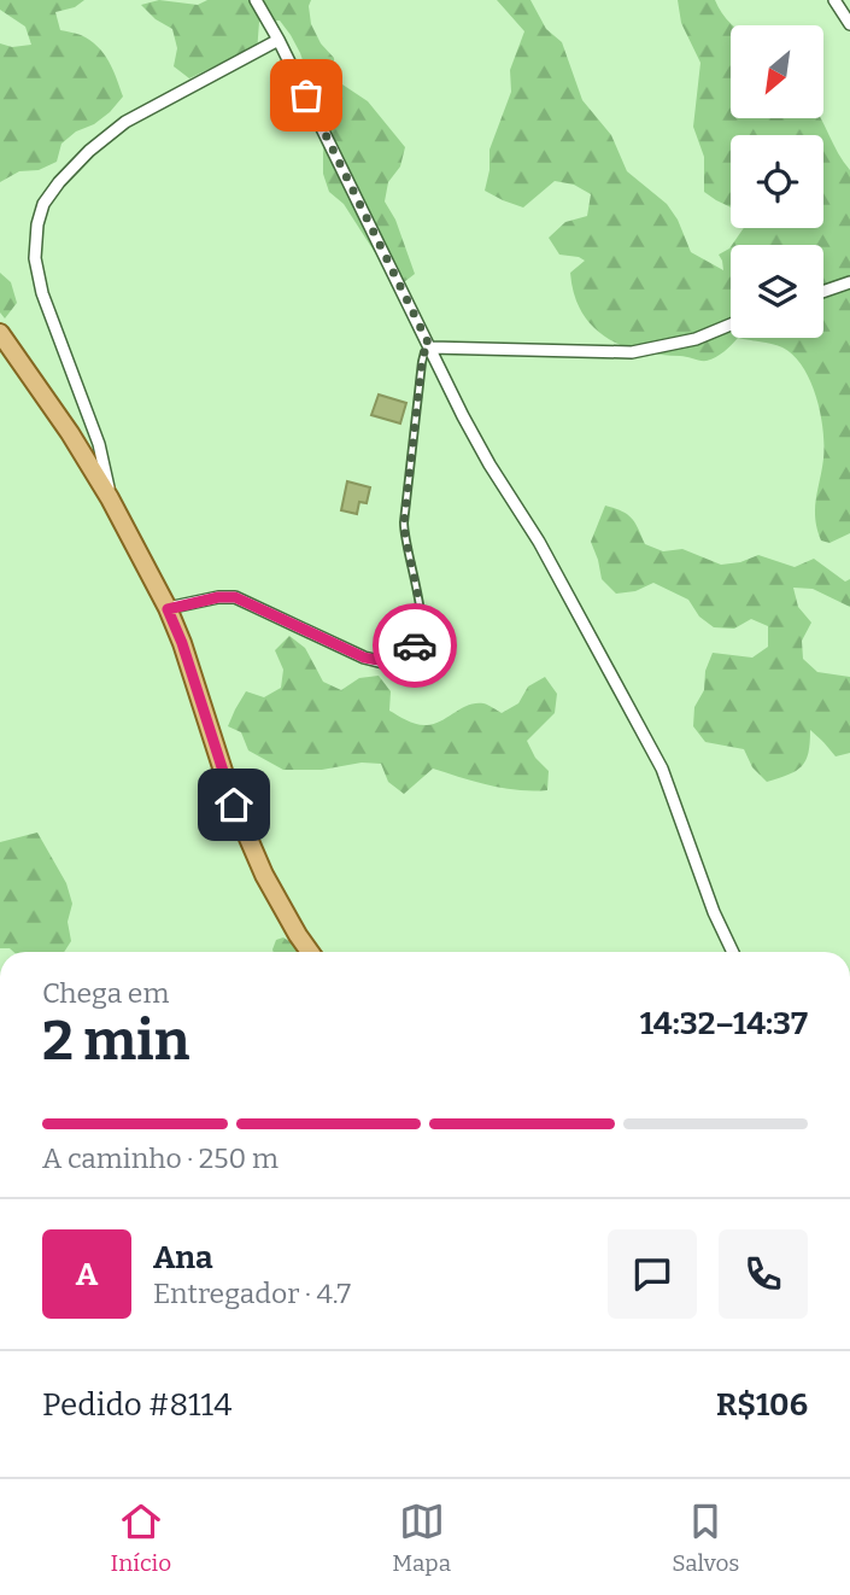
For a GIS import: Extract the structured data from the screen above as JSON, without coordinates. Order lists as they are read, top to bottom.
{
  "north": "bottom left",
  "page": {
    "heading": ["2 min", "Chega em", "14:32–14:37"],
    "panel": [
      "Ana",
      "Entregador · 4.7",
      "Pedido #8114",
      "R$106"
    ],
    "bar": "A caminho · 250 m",
    "round": "A",
    "tabs": ["Início", "Mapa", "Salvos"]
  }
}
